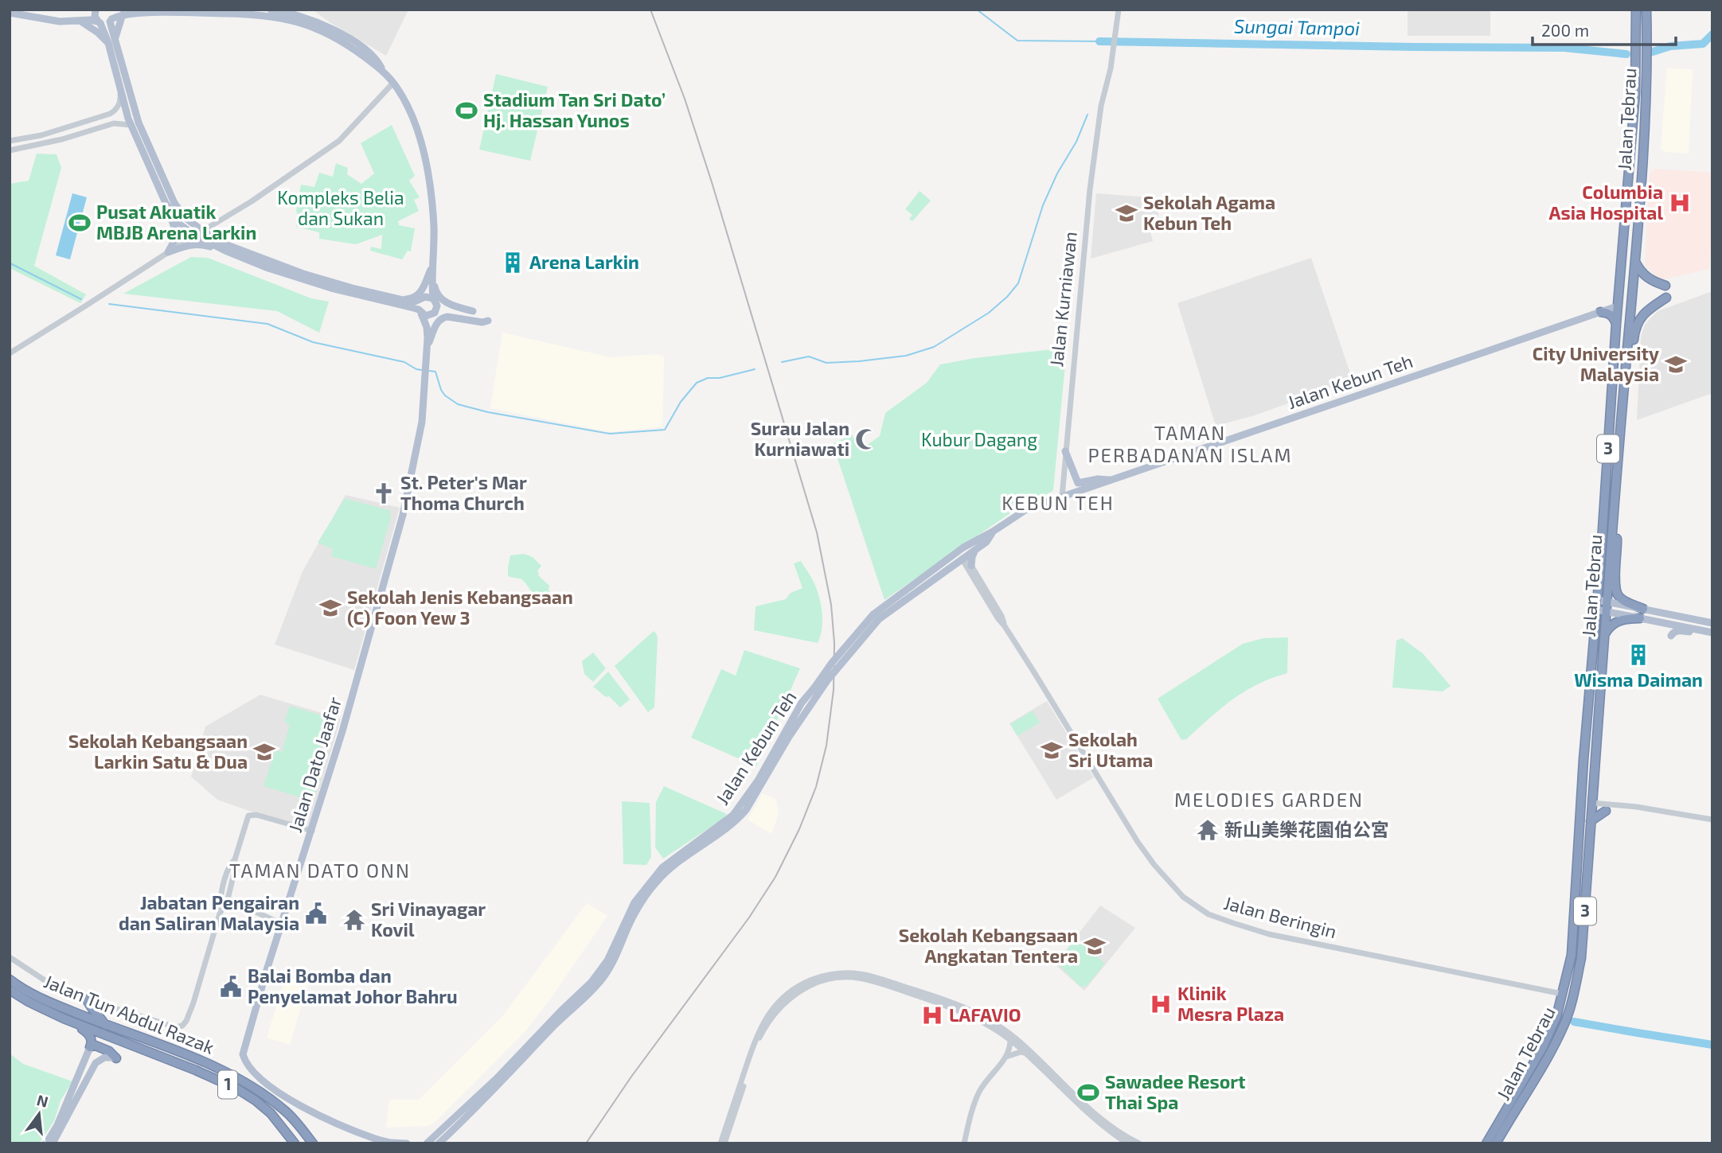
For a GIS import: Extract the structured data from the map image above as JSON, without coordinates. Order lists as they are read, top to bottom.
{
  "streets": {
    "highway": [
      "Jalan Tebrau",
      "3",
      "Jalan Tun Abdul Razak",
      "1"
    ],
    "main road": ["Jalan Kebun Teh", "Jalan Dato Jaafar"],
    "street": ["Jalan Kurniawan", "Jalan Beringin"]
  },
  "crossings": [
    ["Jalan Tebrau", "Jalan Kebun Teh"],
    ["Jalan Tebrau", "Jalan Beringin"],
    ["Jalan Kurniawan", "Jalan Kebun Teh"],
    ["Jalan Kebun Teh", "Jalan Beringin"]
  ],
  "districts": [
    "TAMAN PERBADANAN ISLAM",
    "KEBUN TEH",
    "MELODIES GARDEN",
    "TAMAN DATO ONN"
  ],
  "water": ["Sungai Tampoi"],
  "parks": ["Kompleks Belia dan Sukan", "Kubur Dagang"],
  "places": {
    "sports": ["Stadium Tan Sri Dato’ Hj. Hassan Yunos", "Pusat Akuatik MBJB Arena Larkin", "Sawadee Resort Thai Spa"],
    "hospital": ["Columbia Asia Hospital", "Klinik Mesra Plaza", "LAFAVIO"],
    "school or university": [
      "Sekolah Agama Kebun Teh",
      "City University Malaysia",
      "Sekolah Jenis Kebangsaan (C) Foon Yew 3",
      "Sekolah Sri Utama",
      "Sekolah Kebangsaan Larkin Satu & Dua",
      "Sekolah Kebangsaan Angkatan Tentera"
    ],
    "building": ["Arena Larkin", "Wisma Daiman"],
    "mosque": ["Surau Jalan Kurniawati"],
    "church": ["St. Peter's Mar Thoma Church"],
    "temple": ["新山美樂花園伯公宮", "Sri Vinayagar Kovil"],
    "public building": ["Jabatan Pengairan dan Saliran Malaysia", "Balai Bomba dan Penyelamat Johor Bahru"]
  },
  "scale_bar": "200 m",
  "north": "top"
}
